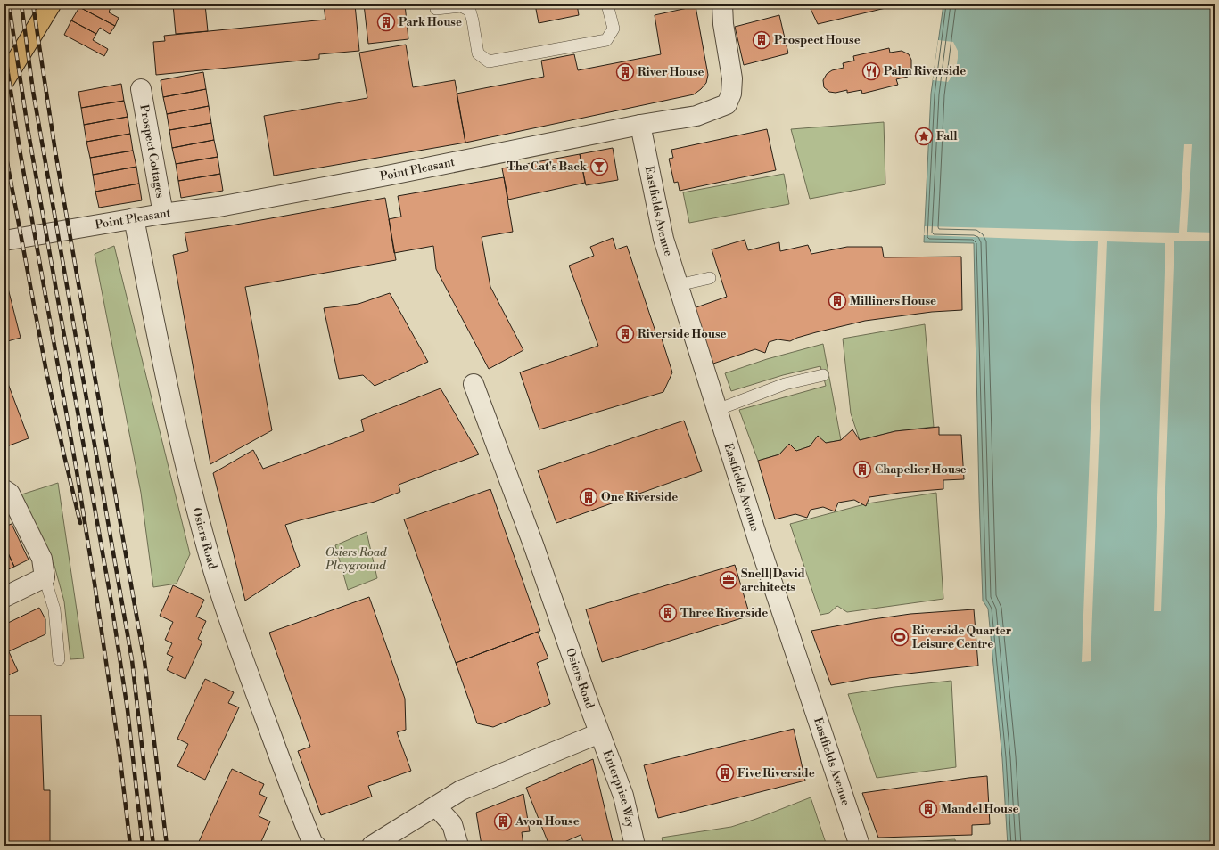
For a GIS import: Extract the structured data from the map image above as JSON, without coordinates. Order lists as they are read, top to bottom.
{
  "streets": {
    "street": [
      "Prospect Cottages",
      "Point Pleasant",
      "Eastfields Avenue",
      "Osiers Road",
      "Enterprise Way"
    ]
  },
  "crossings": [
    ["Prospect Cottages", "Point Pleasant"],
    ["Point Pleasant", "Eastfields Avenue"],
    ["Point Pleasant", "Osiers Road"],
    ["Osiers Road", "Enterprise Way"]
  ],
  "parks": ["Osiers Road Playground"],
  "places": {
    "building": [
      "Park House",
      "Prospect House",
      "River House",
      "Milliners House",
      "Riverside House",
      "Chapelier House",
      "One Riverside",
      "Three Riverside",
      "Five Riverside",
      "Mandel House",
      "Avon House"
    ],
    "restaurant": ["Palm Riverside"],
    "place": ["Fall"],
    "bar": ["The Cat's Back"],
    "office": ["Snell|David architects"],
    "sports": ["Riverside Quarter Leisure Centre"]
  }
}
